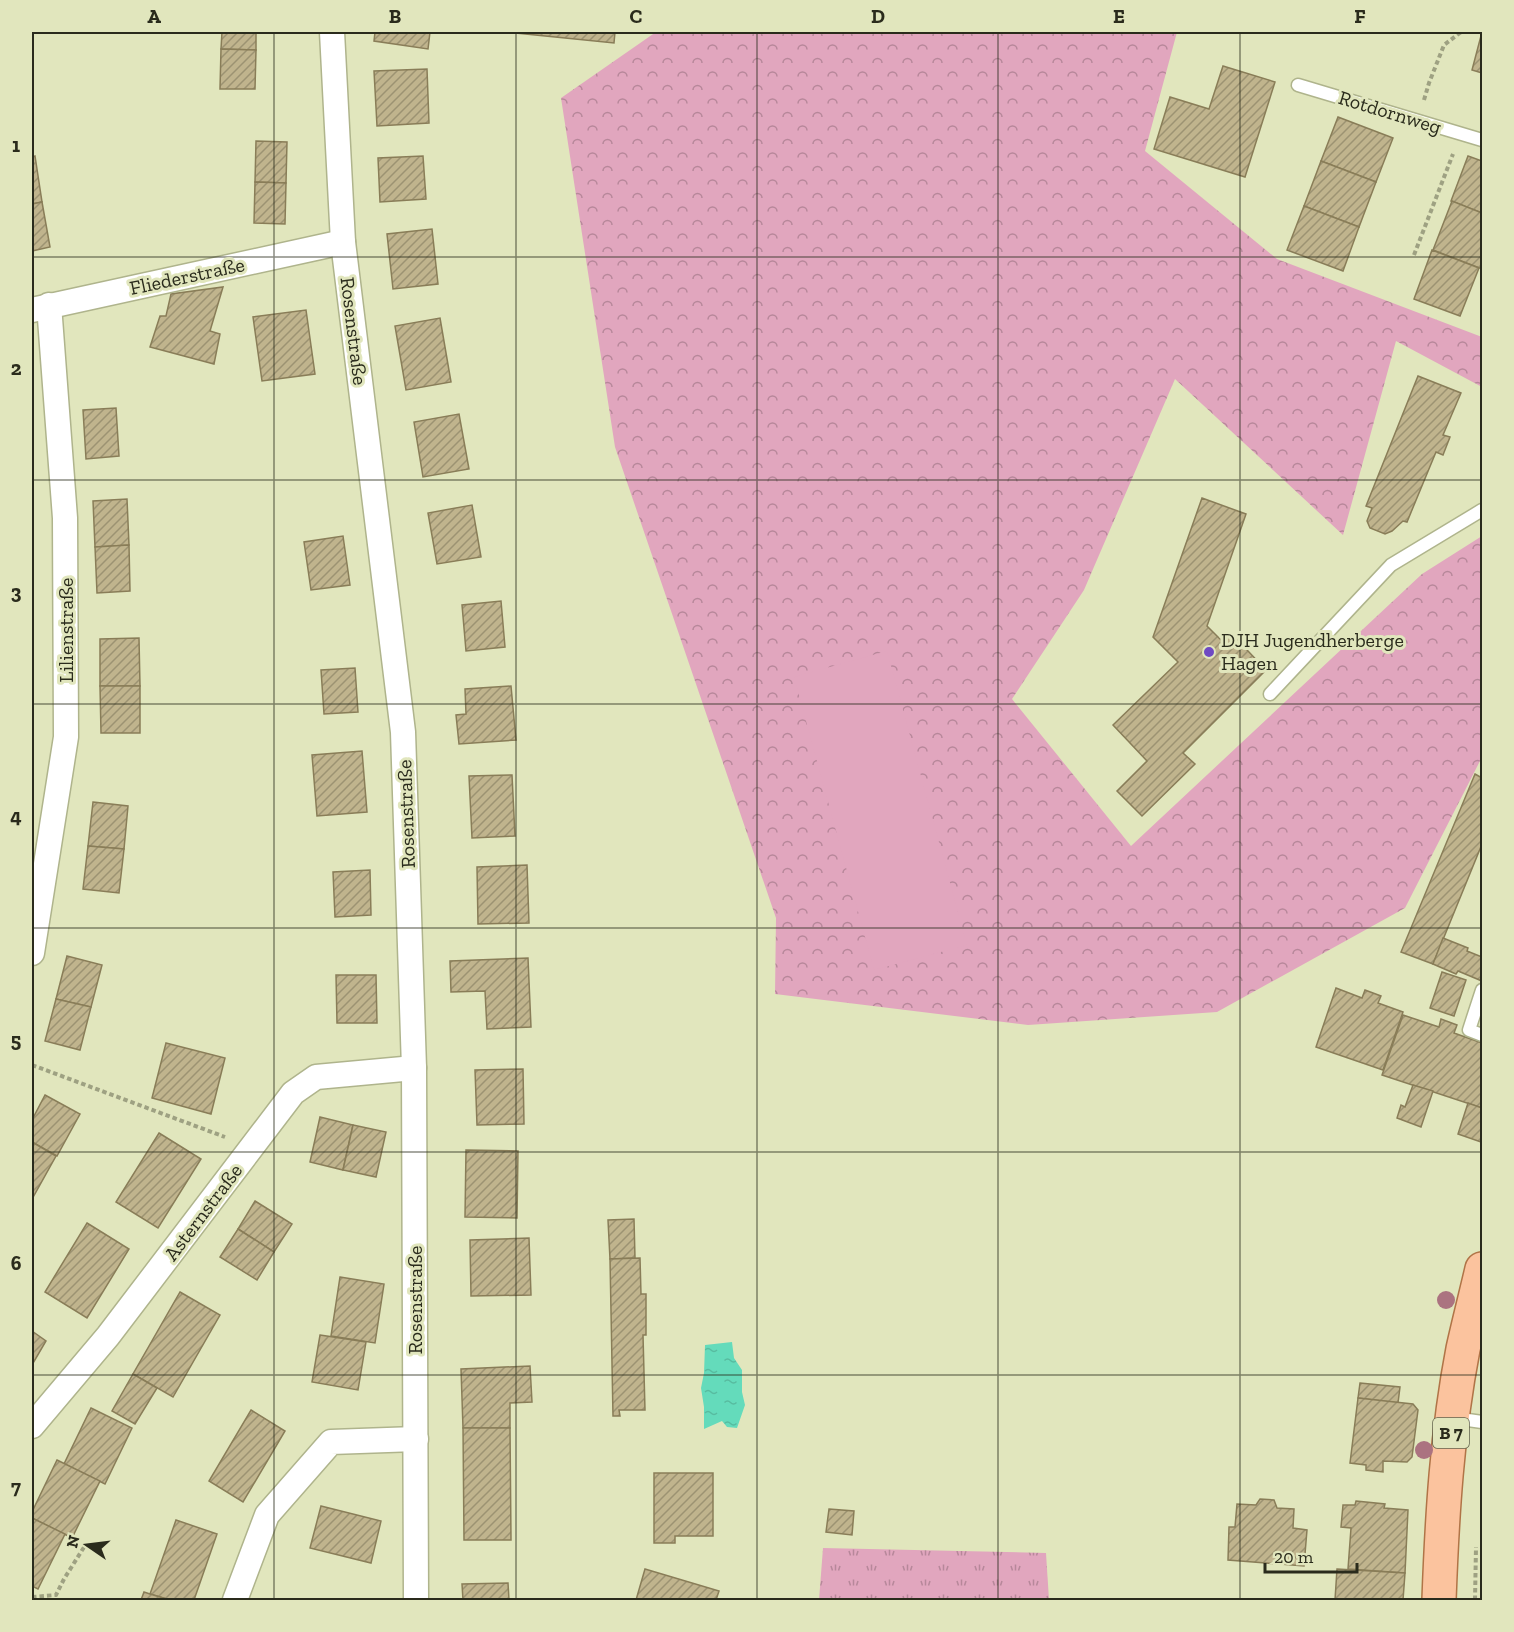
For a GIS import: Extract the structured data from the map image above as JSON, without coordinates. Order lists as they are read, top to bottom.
{
  "streets": {
    "main road": ["B 7"],
    "street": [
      "Fliederstraße",
      "Rosenstraße",
      "Lilienstraße",
      "Asternstraße"
    ],
    "lane": ["Rotdornweg"]
  },
  "crossings": [
    ["Fliederstraße", "Rosenstraße"],
    ["Fliederstraße", "Lilienstraße"],
    ["Rosenstraße", "Asternstraße"]
  ],
  "places": ["DJH Jugendherberge Hagen"],
  "scale_bar": "20 m",
  "north": "left",
  "grid": {
    "columns": [
      "A",
      "B",
      "C",
      "D",
      "E",
      "F"
    ],
    "rows": [
      "1",
      "2",
      "3",
      "4",
      "5",
      "6",
      "7"
    ]
  }
}
